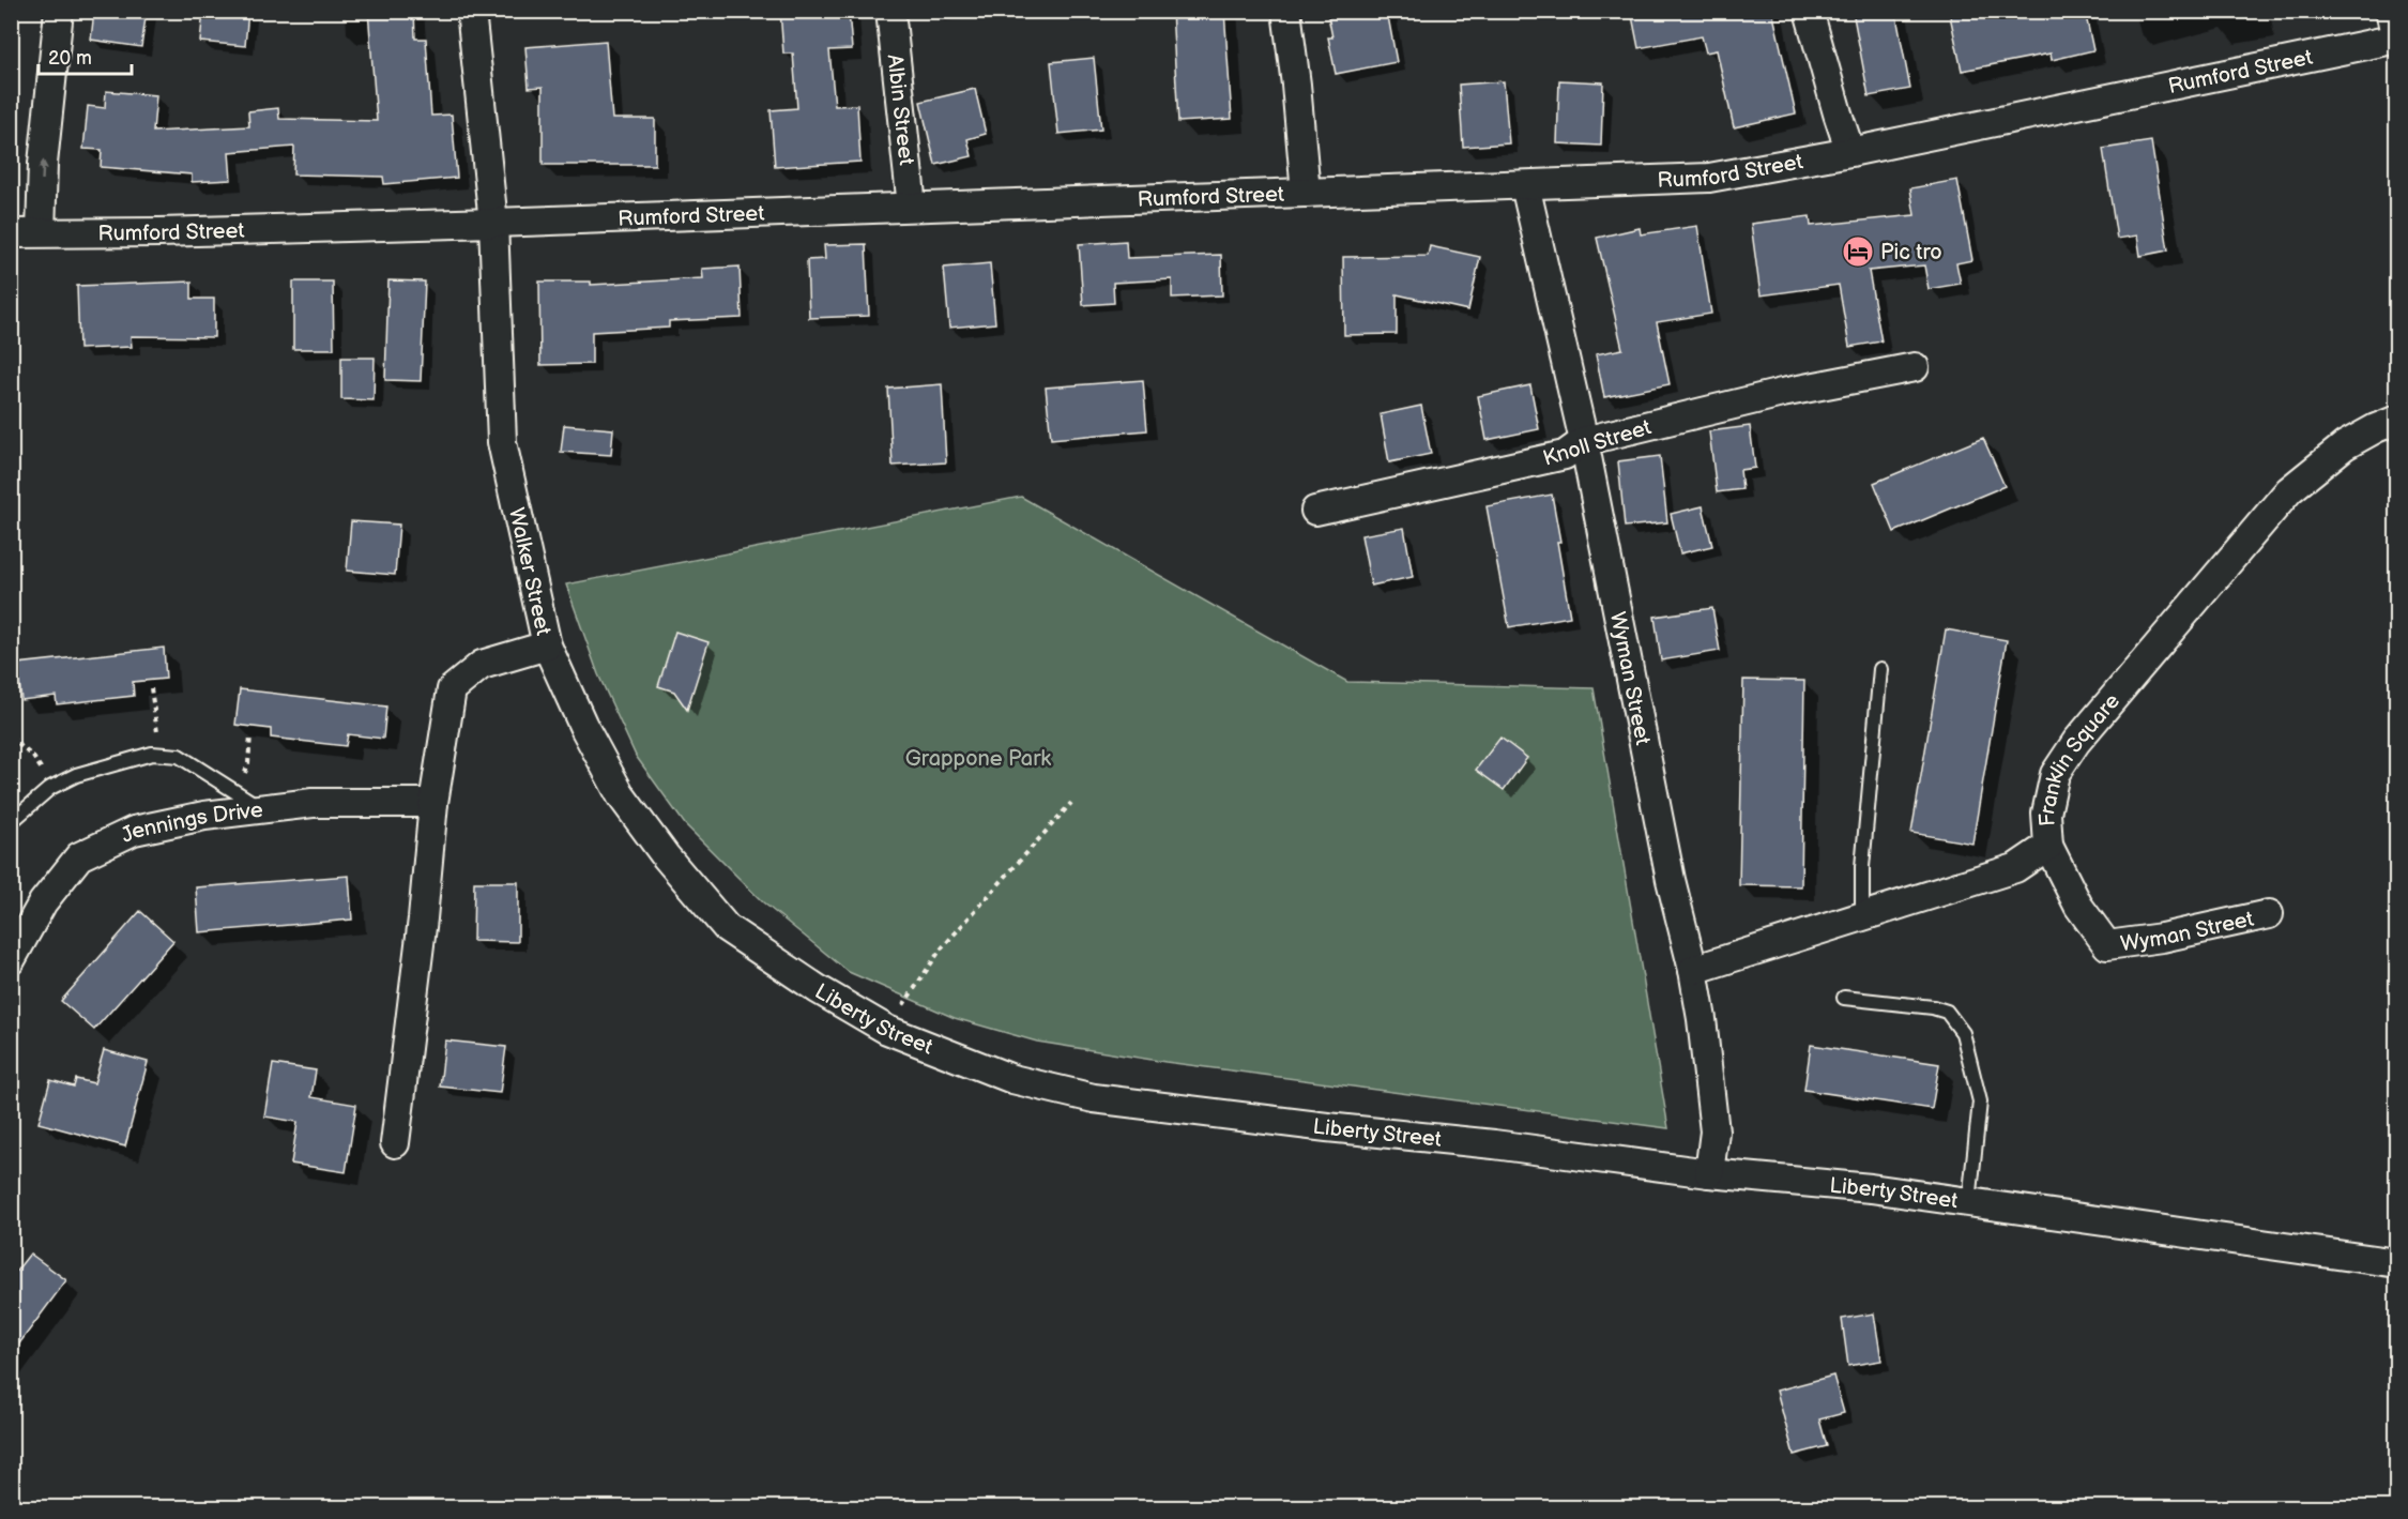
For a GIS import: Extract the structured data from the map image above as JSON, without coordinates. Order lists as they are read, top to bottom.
{
  "streets": {
    "street": [
      "Rumford Street",
      "Albin Street",
      "Knoll Street",
      "Walker Street",
      "Wyman Street",
      "Franklin Square",
      "Jennings Drive",
      "Liberty Street"
    ]
  },
  "crossings": [
    ["Rumford Street", "Albin Street"],
    ["Rumford Street", "Walker Street"],
    ["Rumford Street", "Wyman Street"],
    ["Knoll Street", "Wyman Street"],
    ["Walker Street", "Jennings Drive"],
    ["Walker Street", "Liberty Street"],
    ["Wyman Street", "Franklin Square"],
    ["Wyman Street", "Liberty Street"]
  ],
  "parks": ["Grappone Park"],
  "places": {
    "hotel": ["Pic tro"]
  },
  "scale_bar": "20 m"
}
